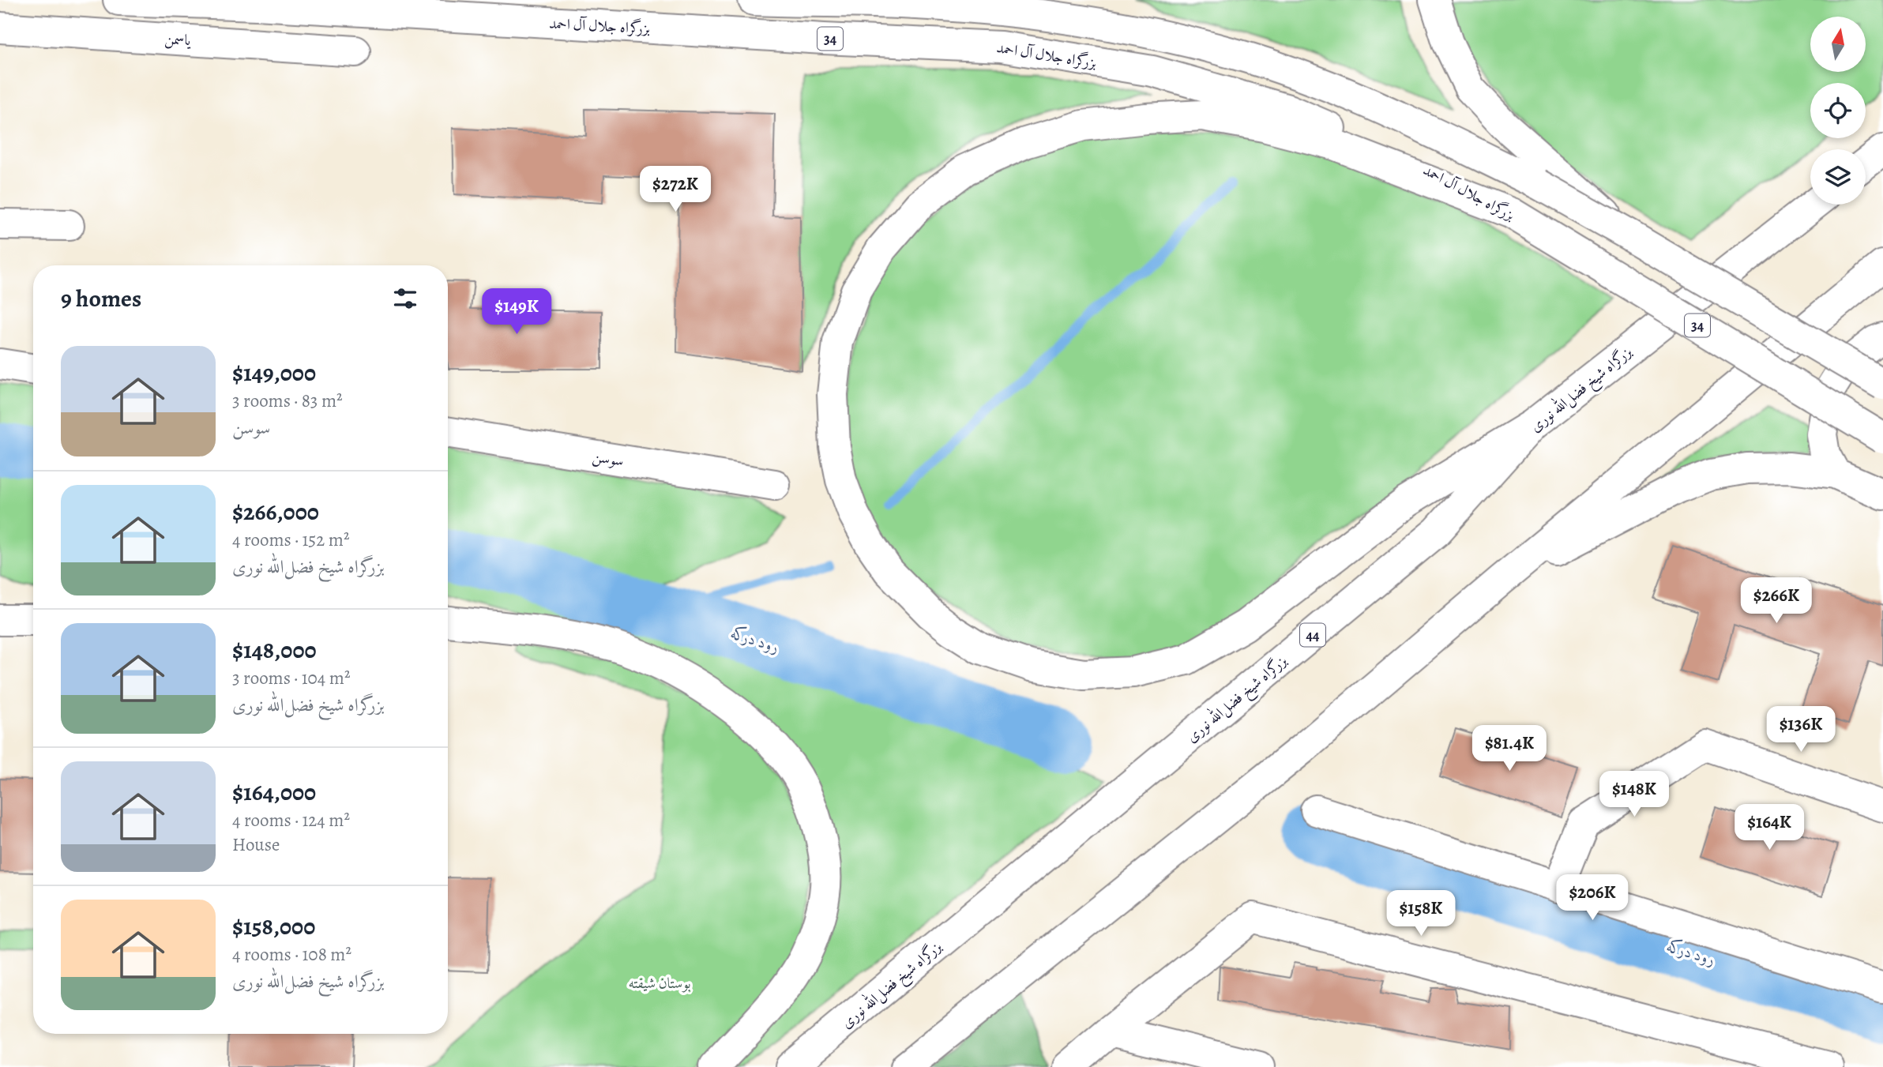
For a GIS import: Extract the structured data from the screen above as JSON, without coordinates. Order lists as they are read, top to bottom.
{
  "streets": {
    "main road": [
      "بزرگراه جلال آل احمد",
      "یاسمن",
      "34",
      "بزرگراه شیخ فضل‌الله نوری",
      "سوسن",
      "44"
    ]
  },
  "water": ["رود درکه"],
  "parks": ["بوستان شیفته"],
  "north": "top",
  "page": {
    "price": [
      "$272K",
      "$149K",
      "$266K",
      "$136K",
      "$81.4K",
      "$148K",
      "$164K",
      "$206K",
      "$158K"
    ],
    "heading": "9 homes",
    "list": [
      {
        "name": "$149,000",
        "note": "3 rooms · 83 m² · سوسن"
      },
      {
        "name": "$266,000",
        "note": "4 rooms · 152 m² · بزرگراه شیخ فضل‌الله نوری"
      },
      {
        "name": "$148,000",
        "note": "3 rooms · 104 m² · بزرگراه شیخ فضل‌الله نوری"
      },
      {
        "name": "$164,000",
        "note": "4 rooms · 124 m² · House"
      },
      {
        "name": "$158,000",
        "note": "4 rooms · 108 m² · بزرگراه شیخ فضل‌الله نوری"
      }
    ]
  }
}
